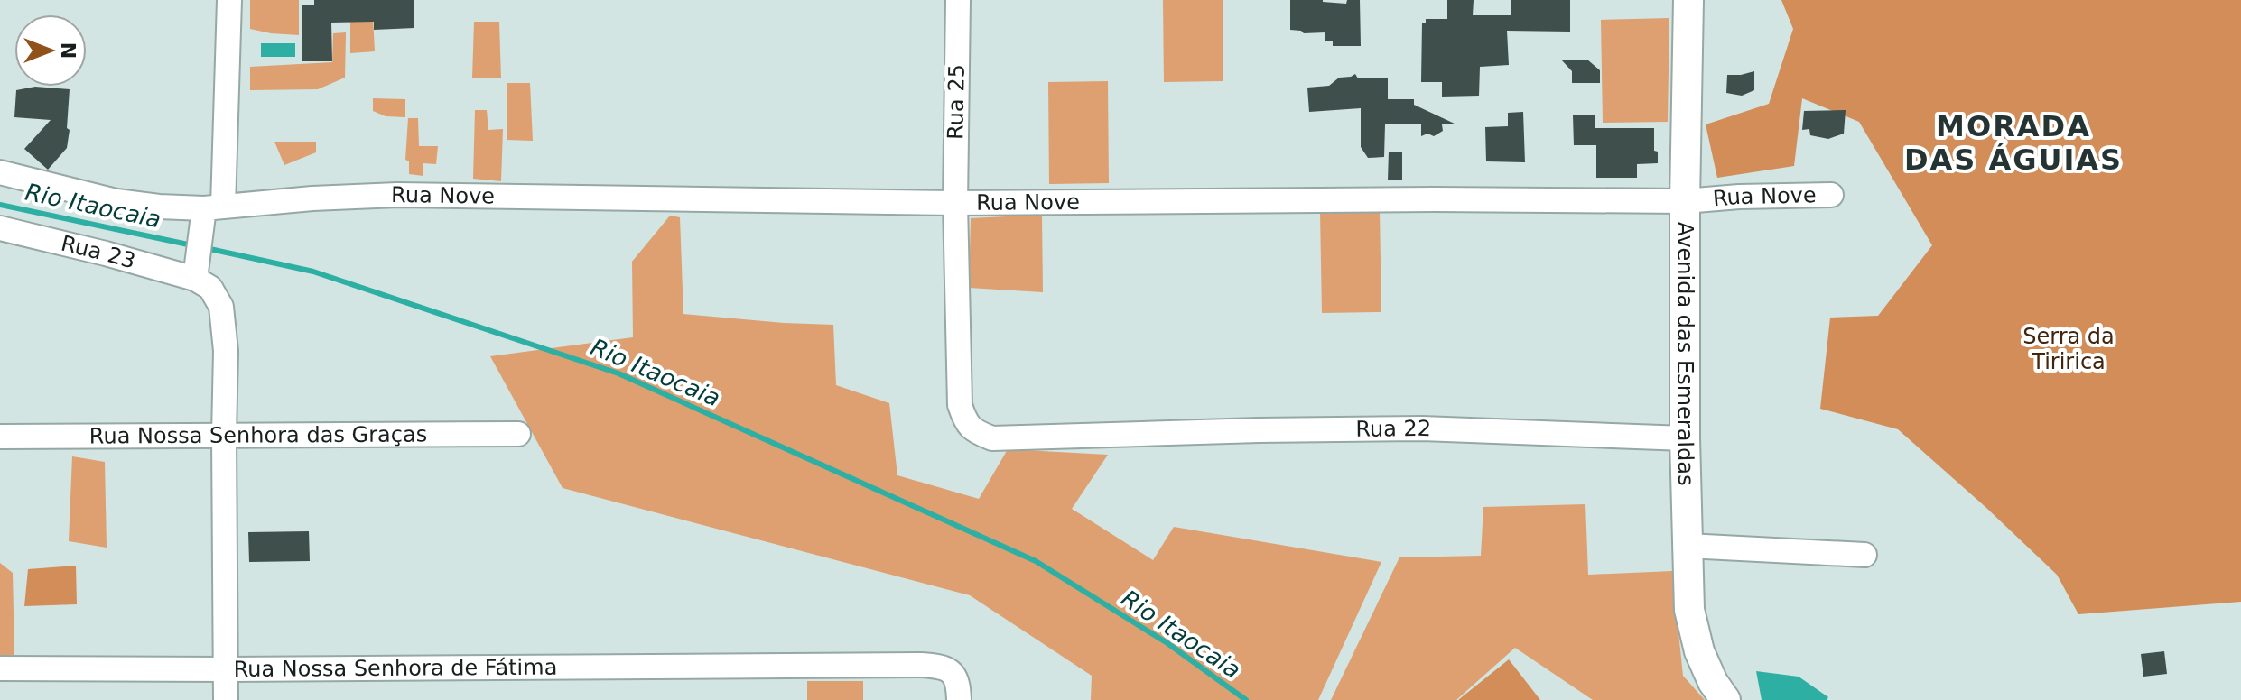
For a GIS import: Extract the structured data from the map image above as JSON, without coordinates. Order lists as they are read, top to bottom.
{
  "streets": {
    "main road": ["Avenida das Esmeraldas"],
    "street": [
      "Rua 25",
      "Rua Nove",
      "Rua 23",
      "Rua 22",
      "Rua Nossa Senhora das Graças",
      "Rua Nossa Senhora de Fátima"
    ]
  },
  "crossings": [
    ["Rua 25", "Rua Nove"],
    ["Rua 25", "Rua 22"],
    ["Rua Nove", "Avenida das Esmeraldas"],
    ["Avenida das Esmeraldas", "Rua 22"]
  ],
  "districts": ["MORADA DAS ÁGUIAS"],
  "water": ["Rio Itaocaia"],
  "parks": ["Serra da Tiririca"],
  "north": "right"
}
